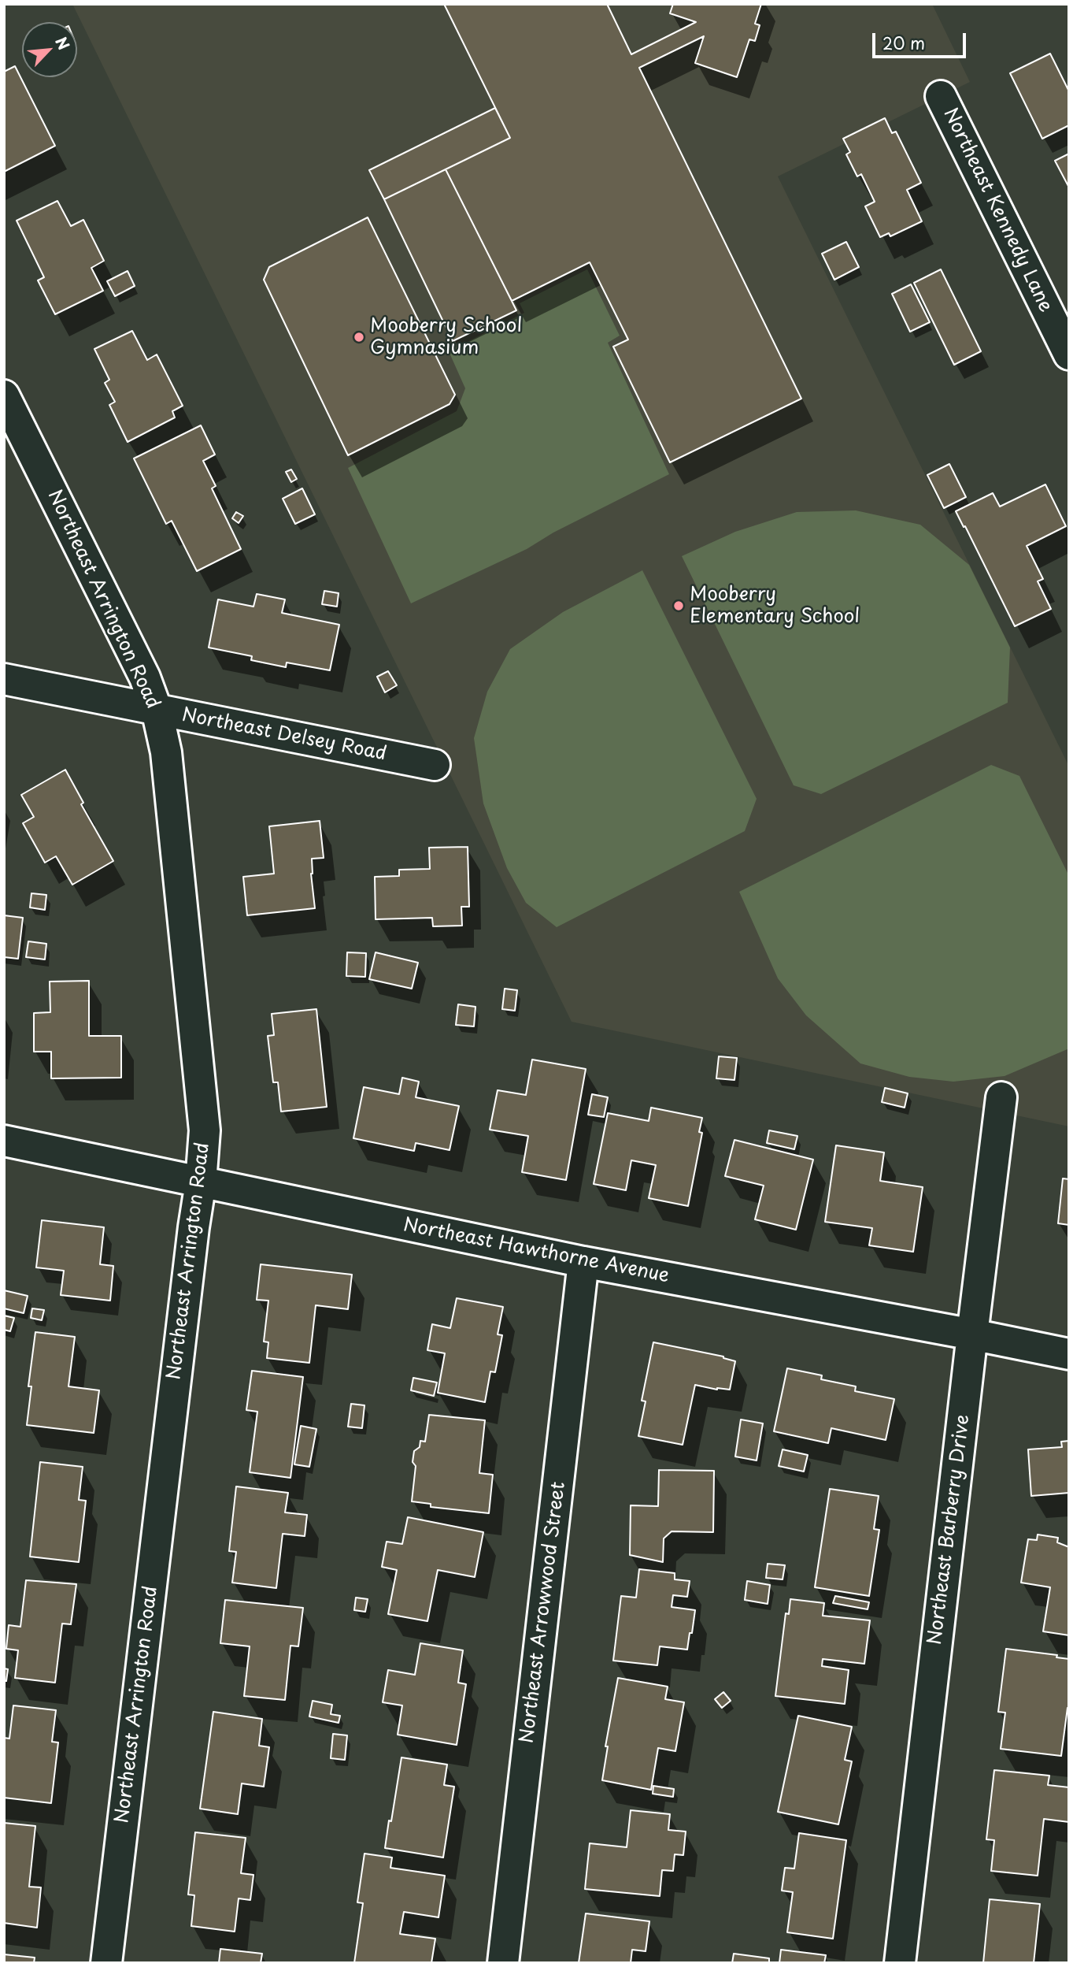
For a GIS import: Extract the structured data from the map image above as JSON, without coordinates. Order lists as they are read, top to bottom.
{
  "streets": {
    "street": [
      "Northeast Kennedy Lane",
      "Northeast Arrington Road",
      "Northeast Delsey Road",
      "Northeast Hawthorne Avenue",
      "Northeast Barberry Drive",
      "Northeast Arrowwood Street"
    ]
  },
  "crossings": [
    ["Northeast Arrington Road", "Northeast Delsey Road"],
    ["Northeast Arrington Road", "Northeast Hawthorne Avenue"],
    ["Northeast Hawthorne Avenue", "Northeast Barberry Drive"],
    ["Northeast Hawthorne Avenue", "Northeast Arrowwood Street"]
  ],
  "places": ["Mooberry School Gymnasium", "Mooberry Elementary School"],
  "scale_bar": "20 m",
  "north": "top right"
}
